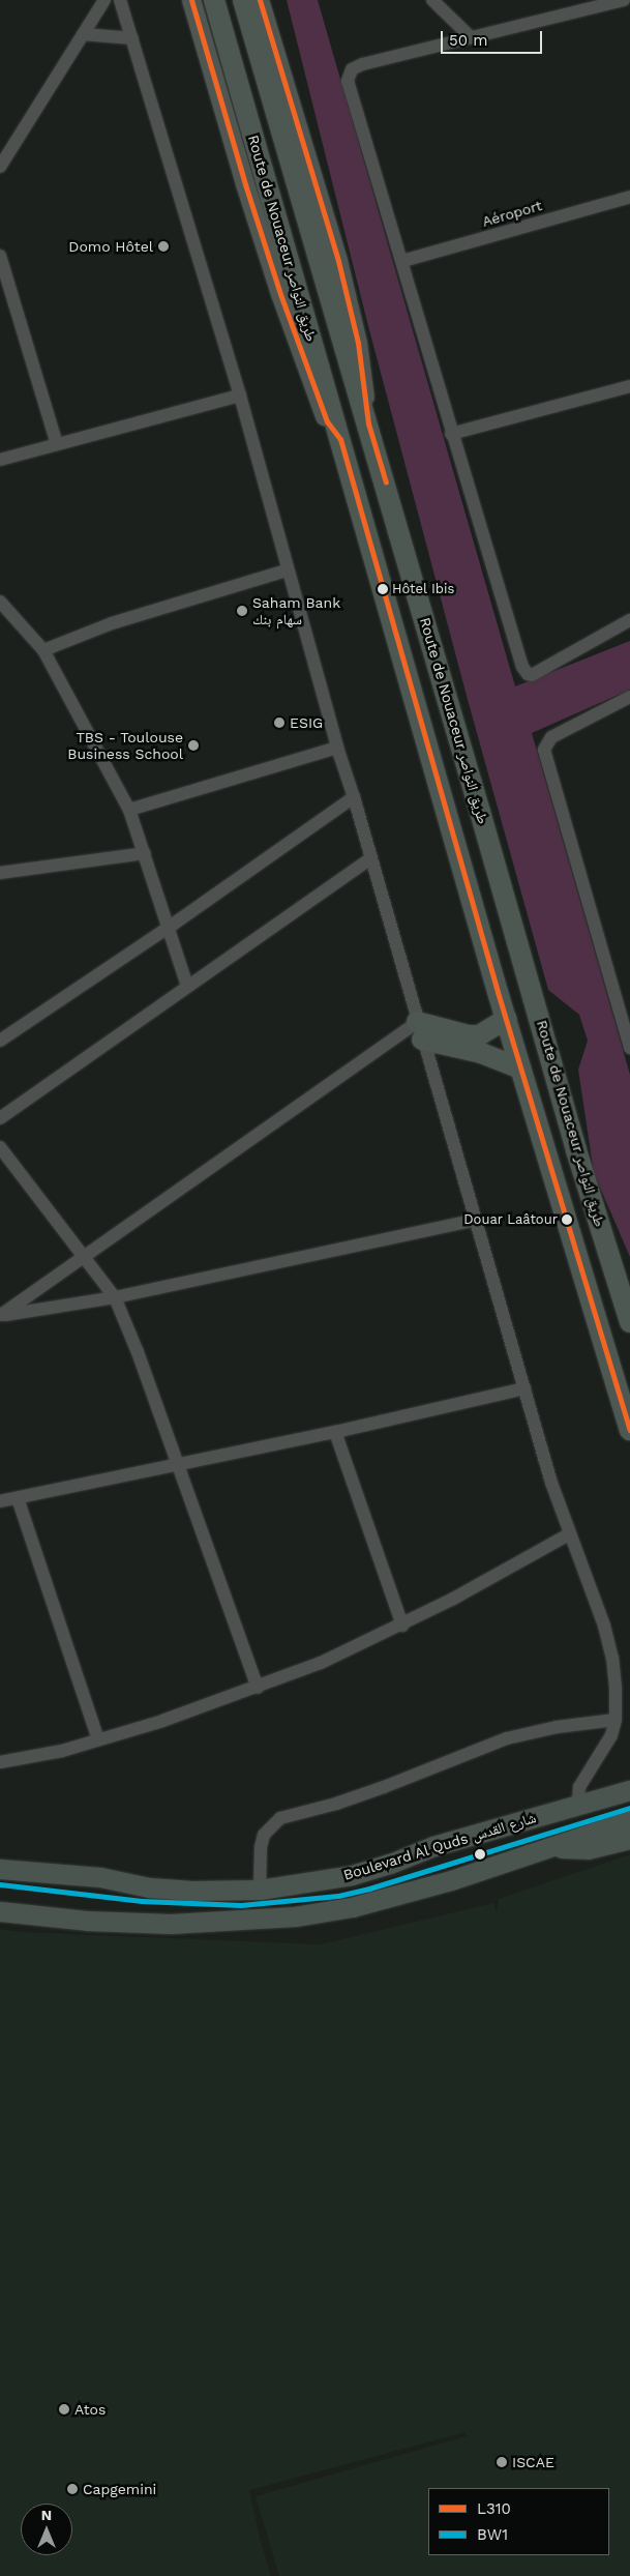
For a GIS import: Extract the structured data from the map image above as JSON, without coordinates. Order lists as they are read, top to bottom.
{
  "streets": {
    "highway": ["Route de Nouaceur طريق النواصر"],
    "main road": ["Boulevard Al Quds شارع القدس"],
    "street": ["Aéroport"]
  },
  "places": [
    "Domo Hôtel",
    "Hôtel Ibis",
    "Saham Bank سهام بنك",
    "ESIG",
    "TBS - Toulouse Business School",
    "Douar Laâtour",
    "Atos",
    "ISCAE",
    "Capgemini"
  ],
  "lines": ["transit line L310", "transit line BW1"],
  "legend": ["L310", "BW1"],
  "scale_bar": "50 m",
  "north": "top"
}
